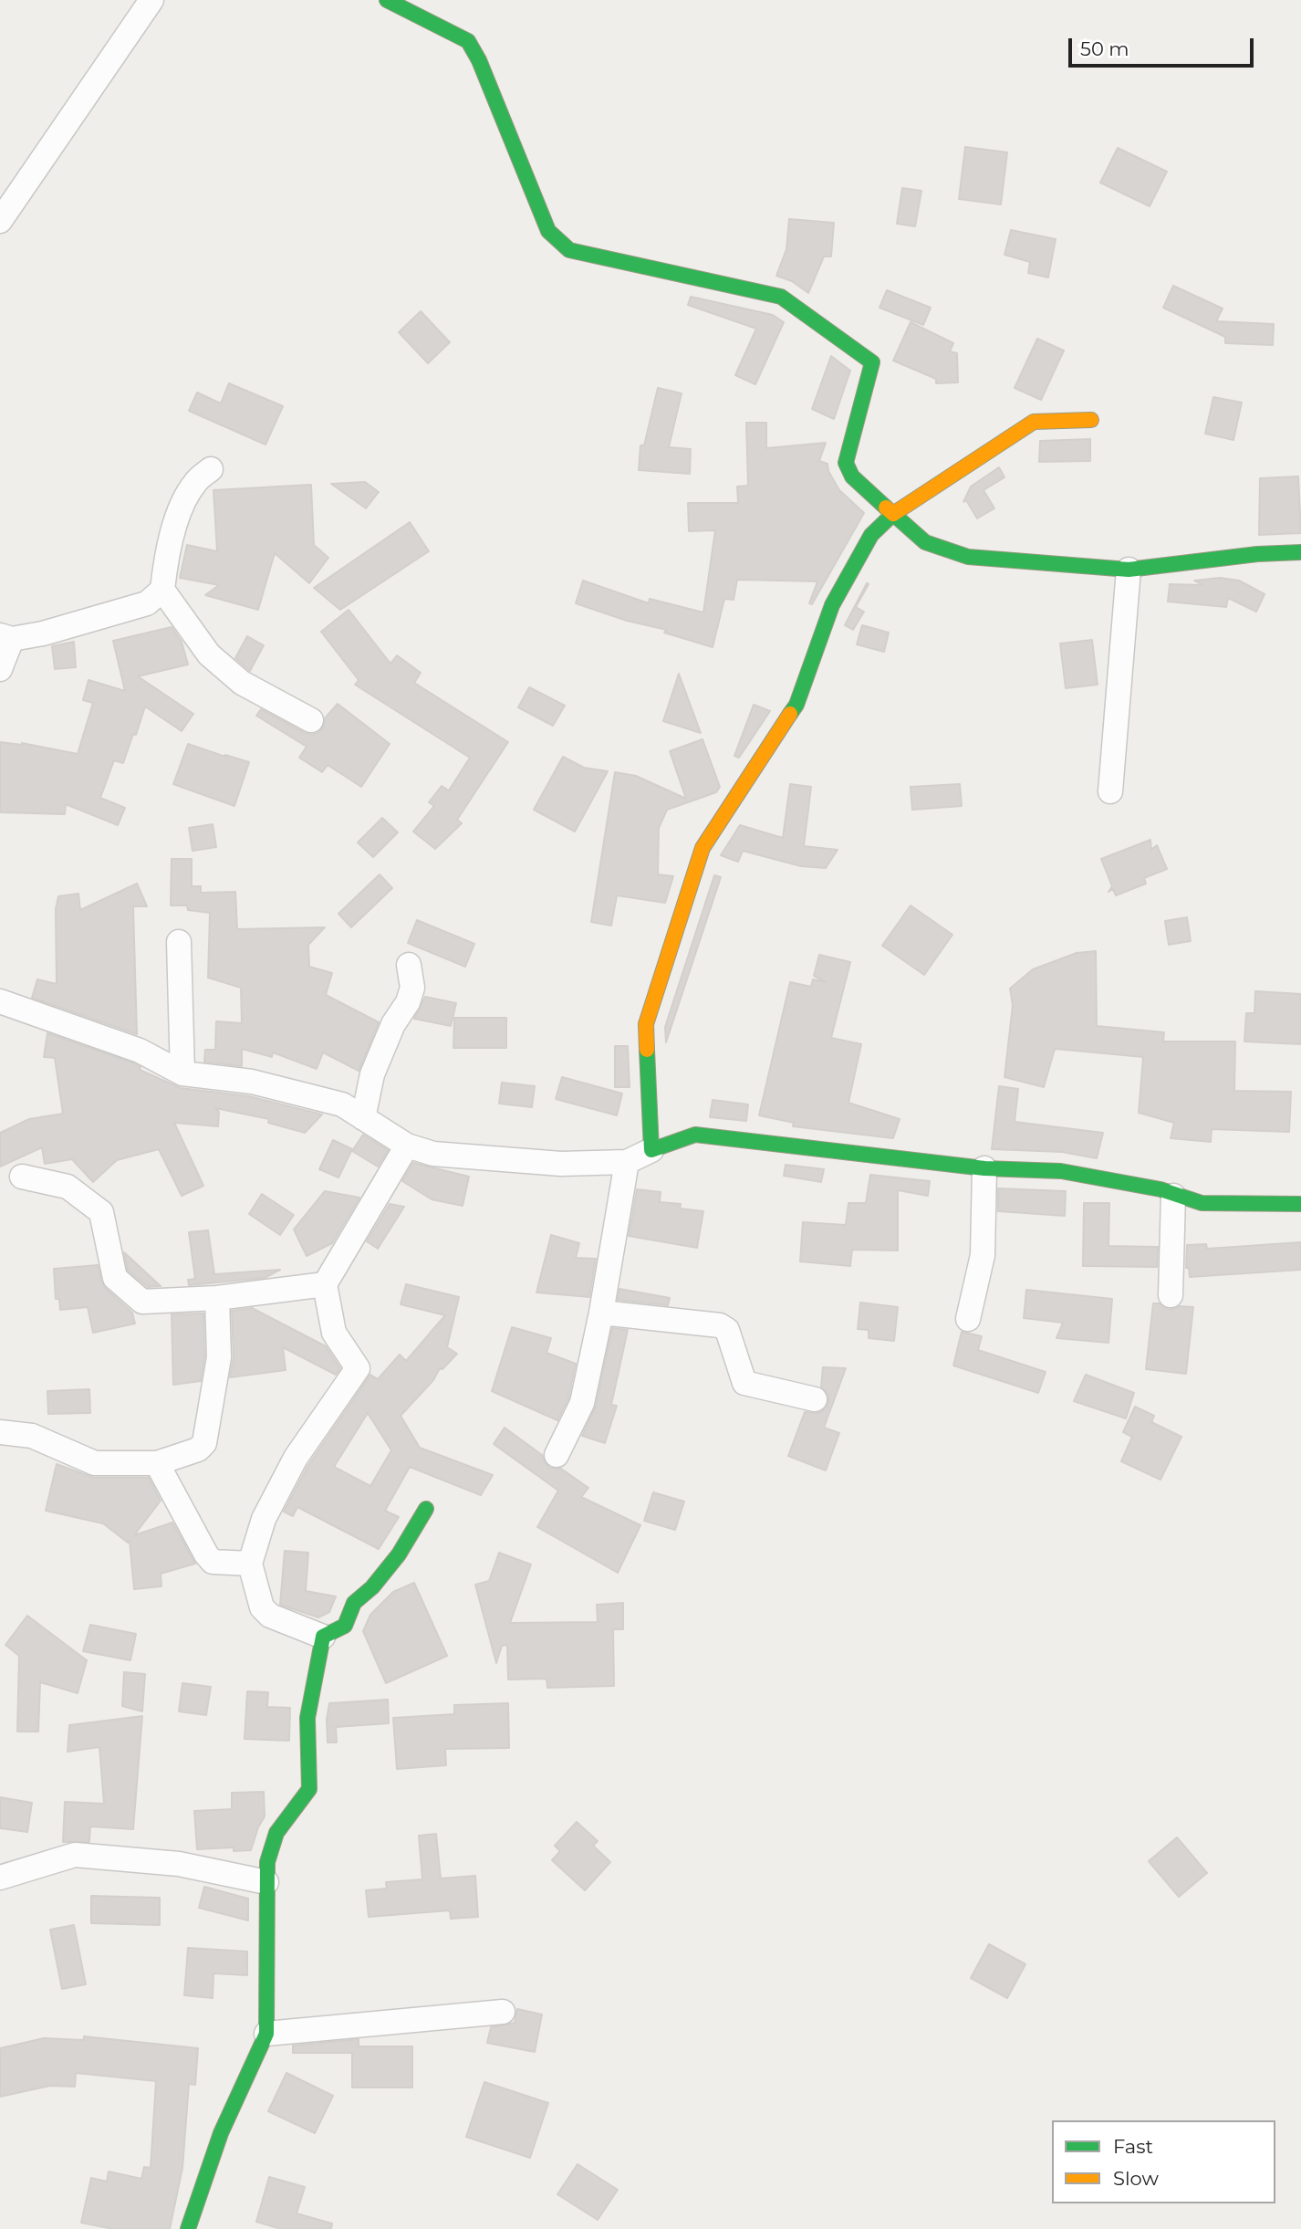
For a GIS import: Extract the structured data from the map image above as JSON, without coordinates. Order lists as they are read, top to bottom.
{
  "legend": ["Fast", "Slow"],
  "scale_bar": "50 m"
}
